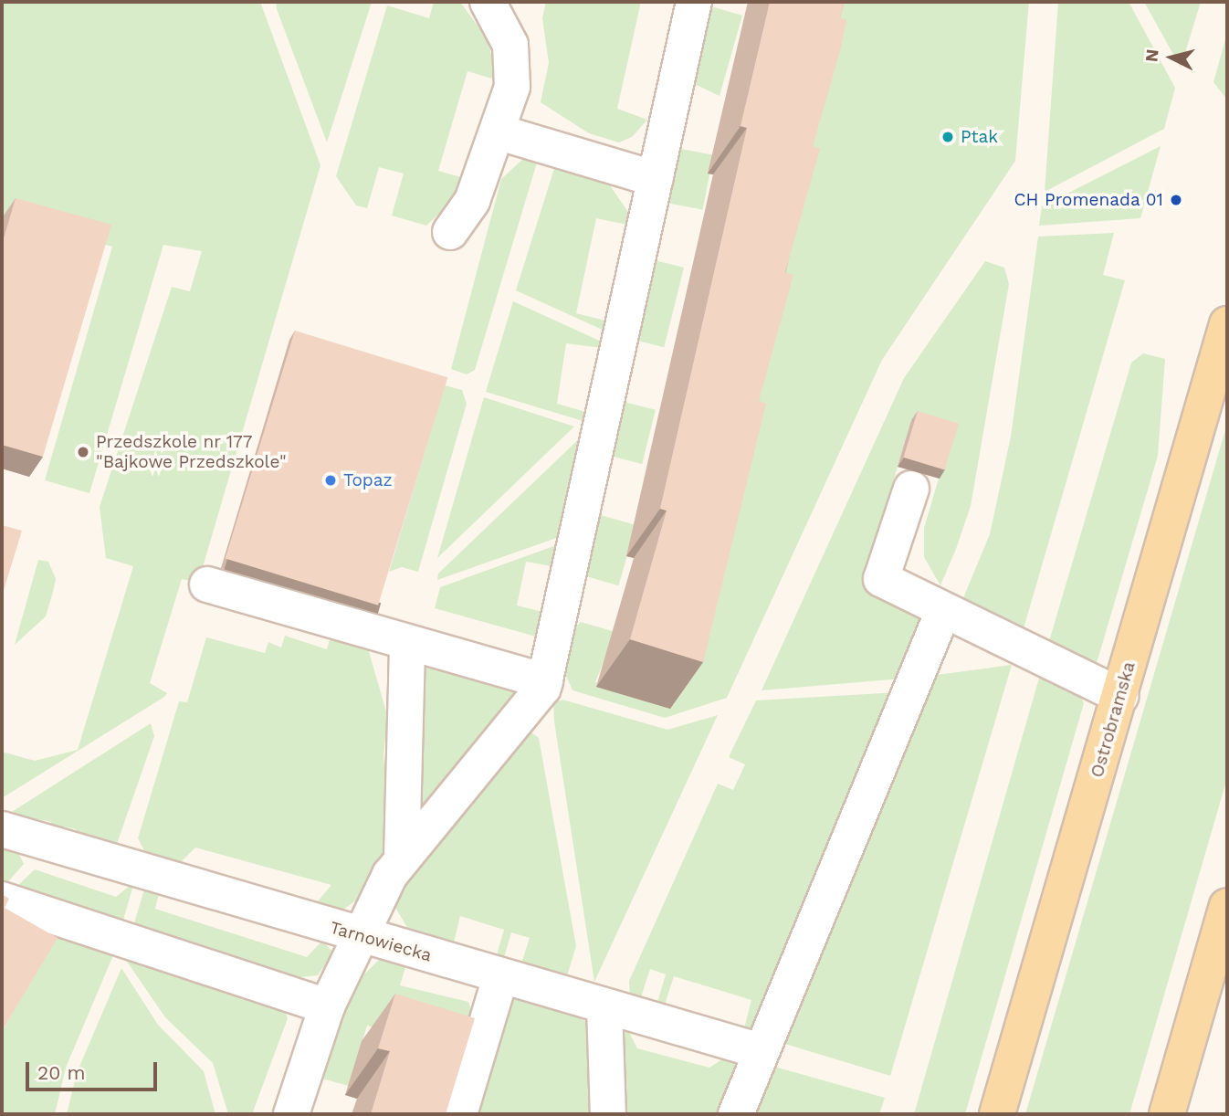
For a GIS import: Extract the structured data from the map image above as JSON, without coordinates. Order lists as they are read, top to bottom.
{
  "streets": {
    "main road": ["Ostrobramska"],
    "street": ["Tarnowiecka"]
  },
  "places": [
    "Ptak",
    "CH Promenada 01",
    "Przedszkole nr 177 \"Bajkowe Przedszkole\"",
    "Topaz"
  ],
  "scale_bar": "20 m",
  "north": "left"
}
